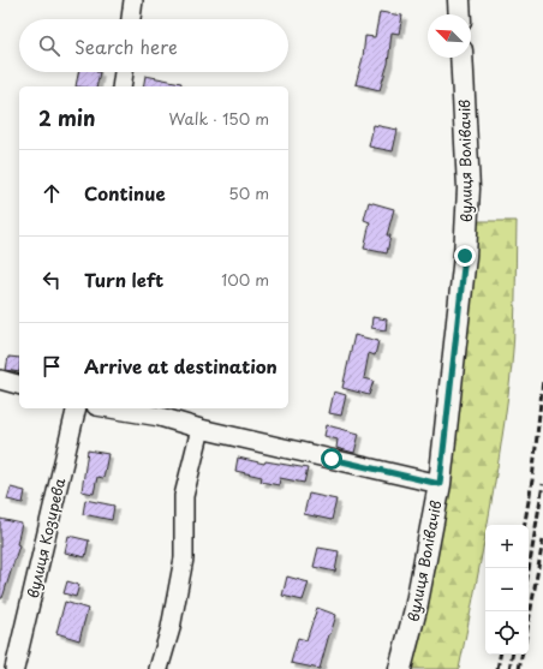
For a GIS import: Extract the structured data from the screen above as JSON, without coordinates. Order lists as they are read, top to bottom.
{
  "streets": {
    "street": ["вулиця Волівачів", "вулиця Козирева"]
  },
  "north": "top left",
  "page": {
    "search": "Search here",
    "heading": ["2 min", "Walk · 150 m"],
    "list": [
      ["Continue", "50 m"],
      ["Turn left", "100 m"],
      "Arrive at destination"
    ],
    "map_buttons": ["+", "−"]
  }
}
